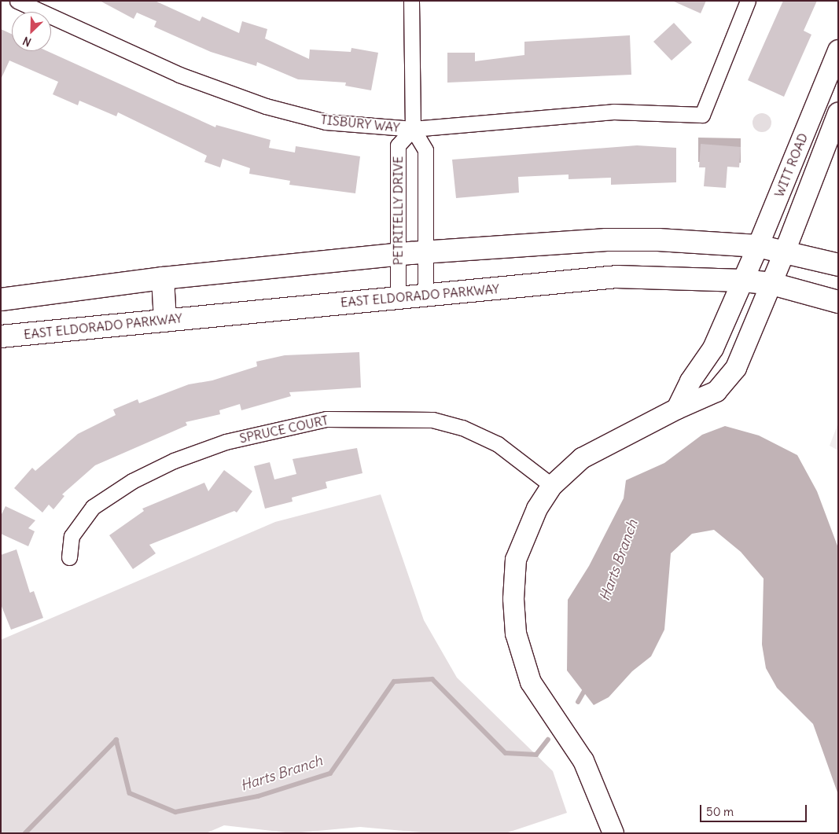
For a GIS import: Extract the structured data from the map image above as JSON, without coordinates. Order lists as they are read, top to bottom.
{
  "streets": {
    "main road": ["EAST ELDORADO PARKWAY"],
    "street": [
      "TISBURY WAY",
      "WITT ROAD",
      "PETRITELLY DRIVE",
      "SPRUCE COURT"
    ]
  },
  "crossings": [
    ["TISBURY WAY", "PETRITELLY DRIVE"],
    ["WITT ROAD", "EAST ELDORADO PARKWAY"],
    ["WITT ROAD", "SPRUCE COURT"],
    ["PETRITELLY DRIVE", "EAST ELDORADO PARKWAY"]
  ],
  "water": ["Harts Branch"],
  "scale_bar": "50 m",
  "north": "bottom left"
}
